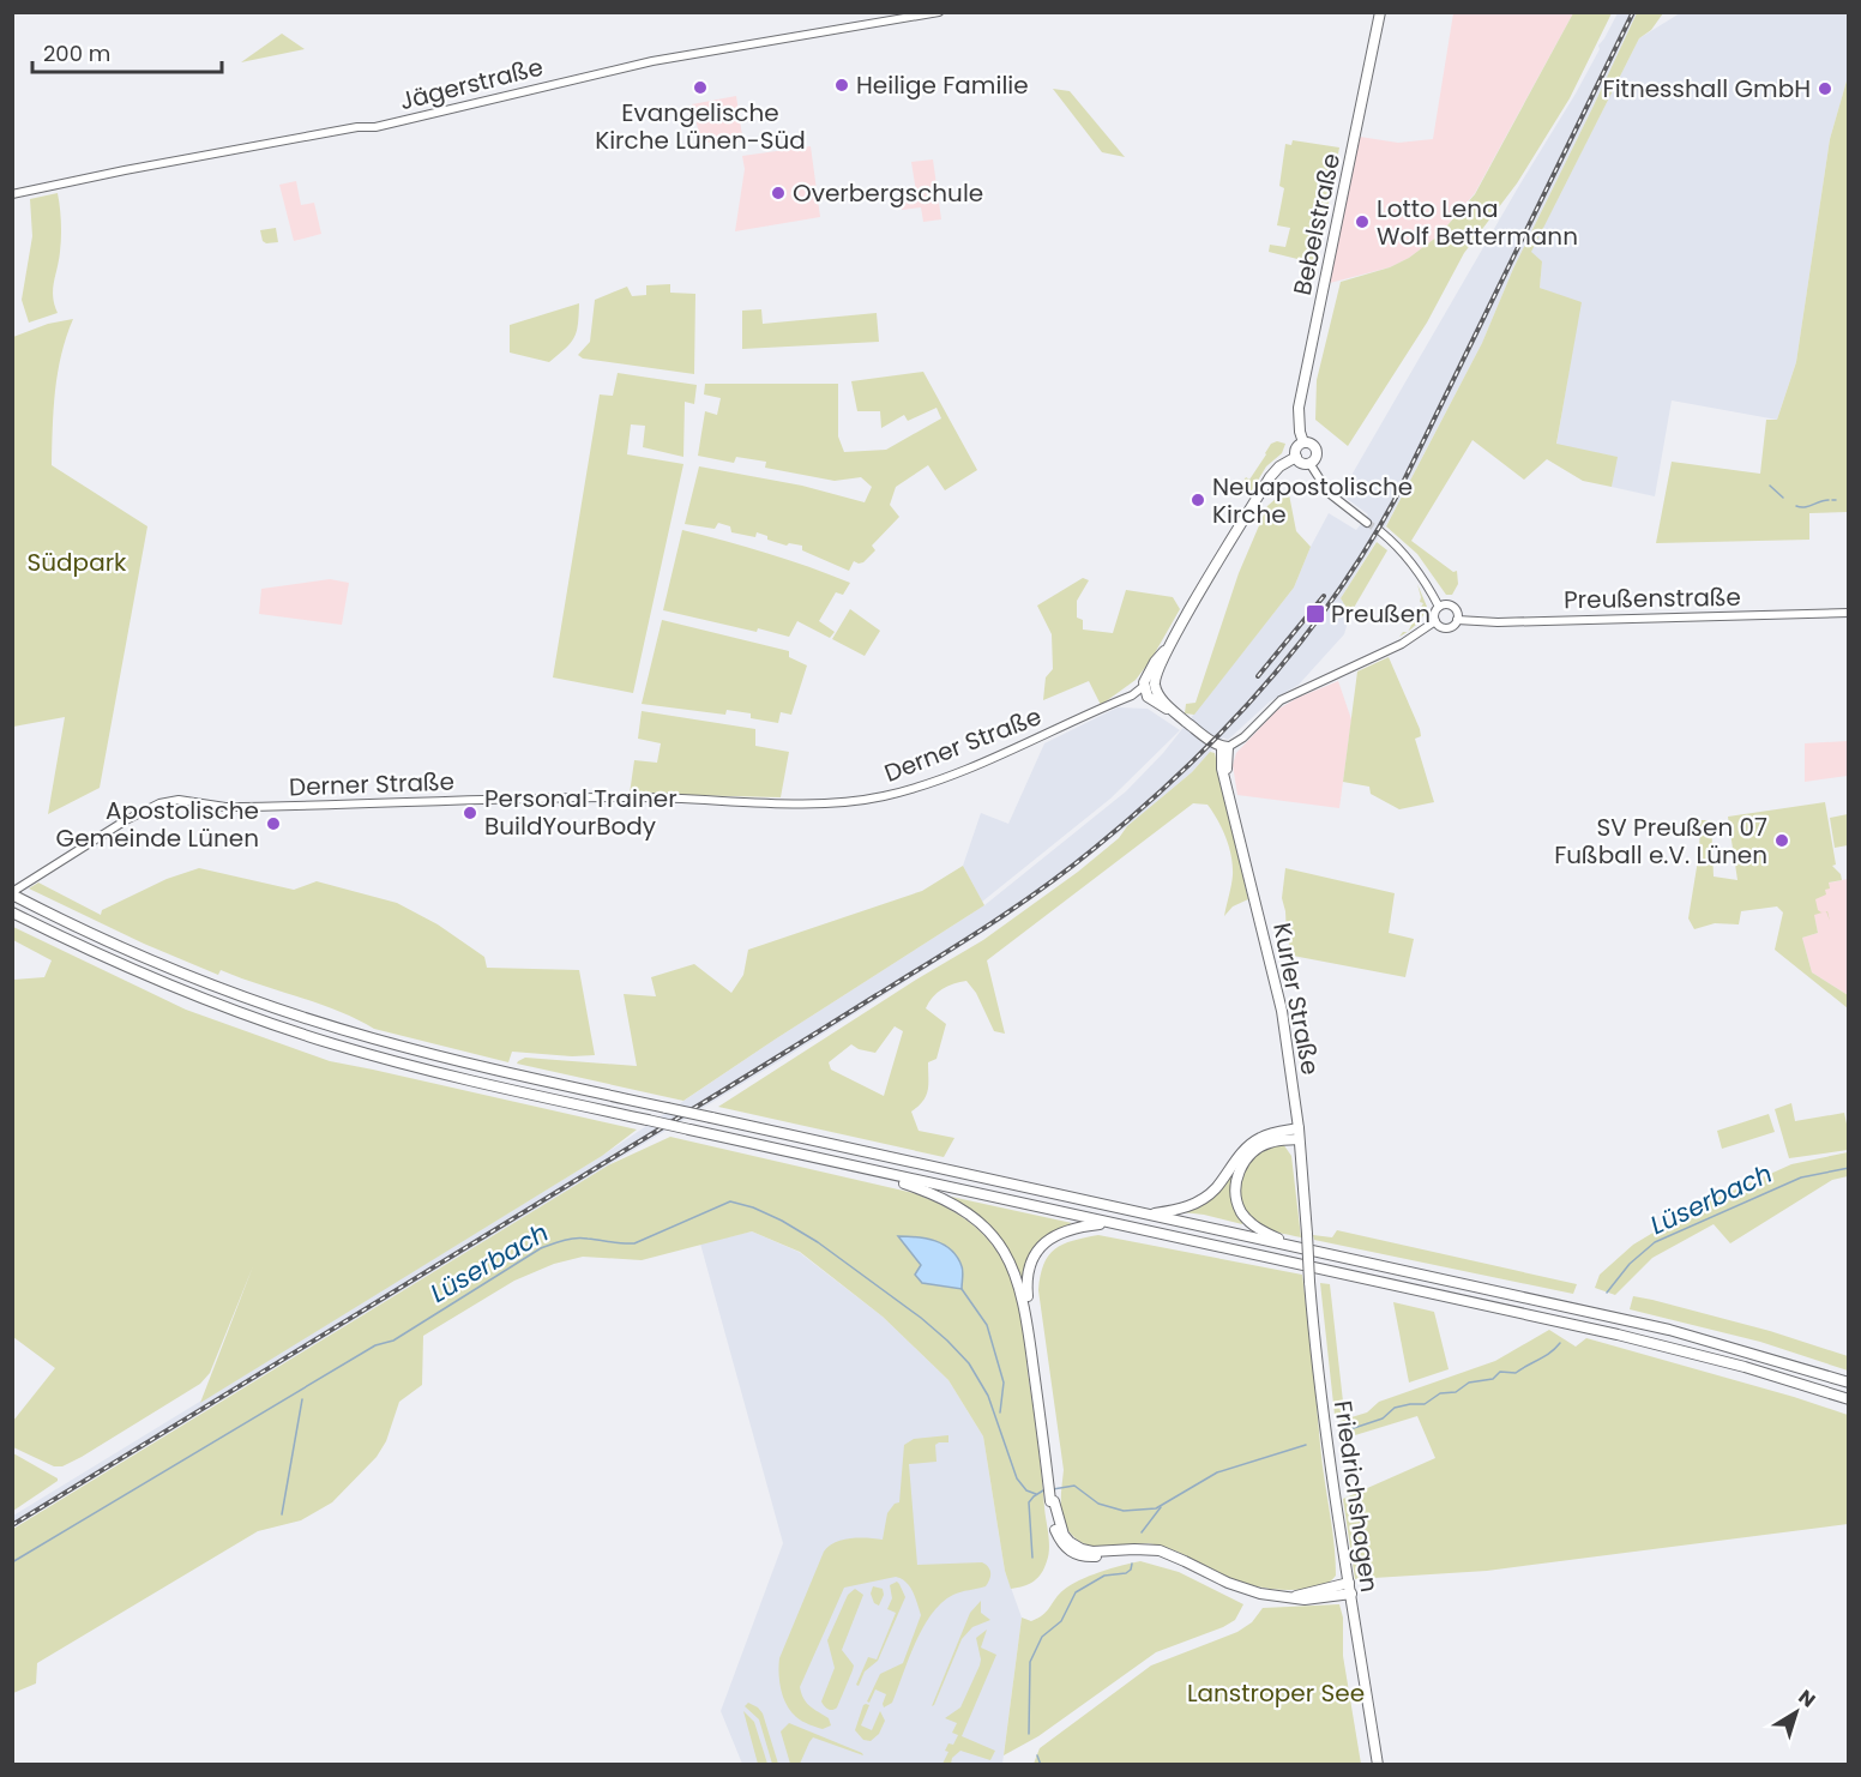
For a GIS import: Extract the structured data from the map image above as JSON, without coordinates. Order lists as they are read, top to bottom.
{
  "streets": {
    "main road": ["Bebelstraße", "Kurler Straße", "Friedrichshagen"],
    "street": ["Jägerstraße", "Preußenstraße", "Derner Straße"]
  },
  "crossings": [
    ["Kurler Straße", "Friedrichshagen"]
  ],
  "water": ["Lüserbach"],
  "parks": ["Südpark", "Lanstroper See"],
  "places": {
    "other": [
      "Heilige Familie",
      "Evangelische Kirche Lünen-Süd",
      "Fitnesshall GmbH",
      "Overbergschule",
      "Lotto Lena Wolf Bettermann",
      "Neuapostolische Kirche",
      "Personal Trainer BuildYourBody",
      "Apostolische Gemeinde Lünen",
      "SV Preußen 07 Fußball e.V. Lünen"
    ],
    "transit": ["Preußen"]
  },
  "scale_bar": "200 m",
  "north": "top right"
}
